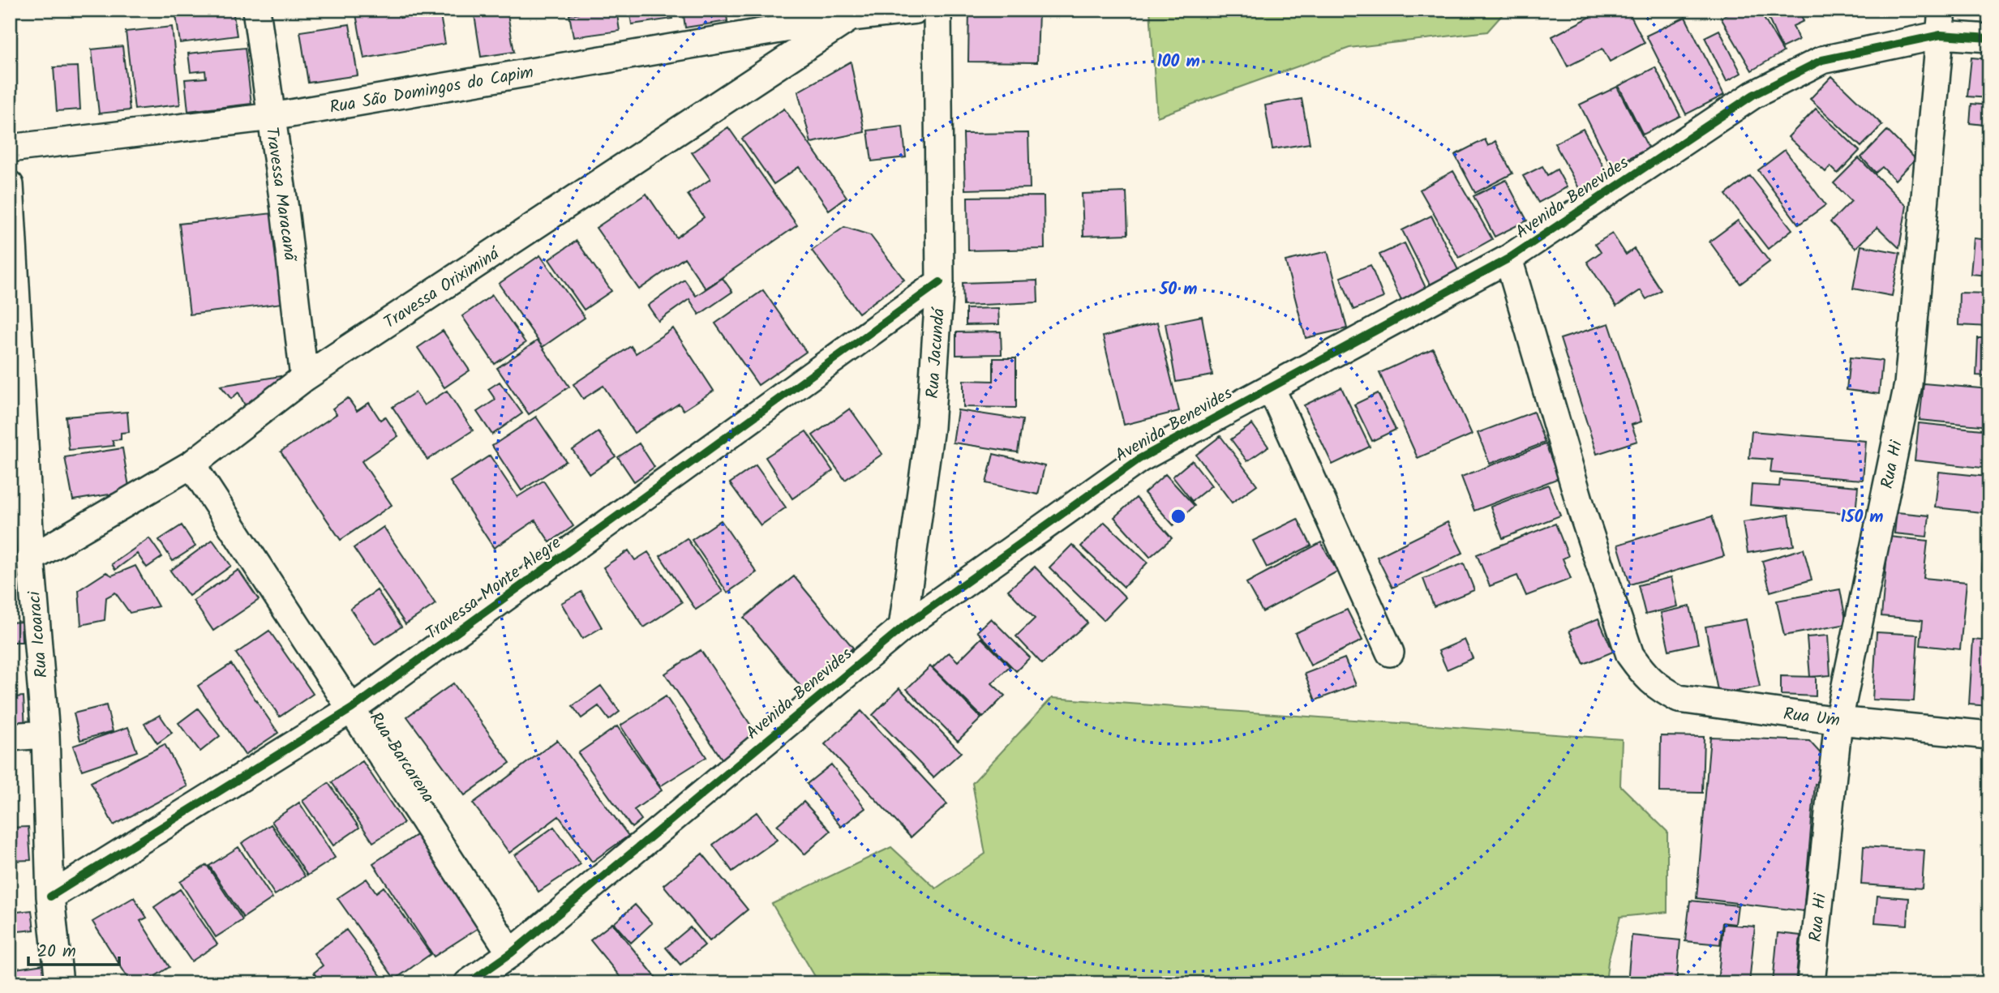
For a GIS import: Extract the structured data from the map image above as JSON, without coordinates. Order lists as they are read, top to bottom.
{
  "streets": {
    "street": [
      "Rua São Domingos do Capim",
      "Travessa Maracanã",
      "Avenida Benevides",
      "Travessa Oriximiná",
      "Rua Jacundá",
      "Rua Hi",
      "Travessa Monte Alegre",
      "Rua Icoaraci",
      "Rua Um",
      "Rua Barcarena"
    ]
  },
  "crossings": [
    ["Rua São Domingos do Capim", "Travessa Maracanã"],
    ["Rua São Domingos do Capim", "Travessa Oriximiná"],
    ["Travessa Maracanã", "Travessa Oriximiná"],
    ["Avenida Benevides", "Rua Jacundá"],
    ["Avenida Benevides", "Rua Hi"],
    ["Avenida Benevides", "Rua Um"],
    ["Avenida Benevides", "Rua Barcarena"],
    ["Travessa Oriximiná", "Rua Icoaraci"],
    ["Travessa Oriximiná", "Rua Barcarena"],
    ["Rua Jacundá", "Travessa Monte Alegre"],
    ["Rua Hi", "Rua Um"],
    ["Travessa Monte Alegre", "Rua Icoaraci"],
    ["Travessa Monte Alegre", "Rua Barcarena"]
  ],
  "scale_bar": "20 m",
  "rings": ["100 m", "50 m", "150 m"]
}
